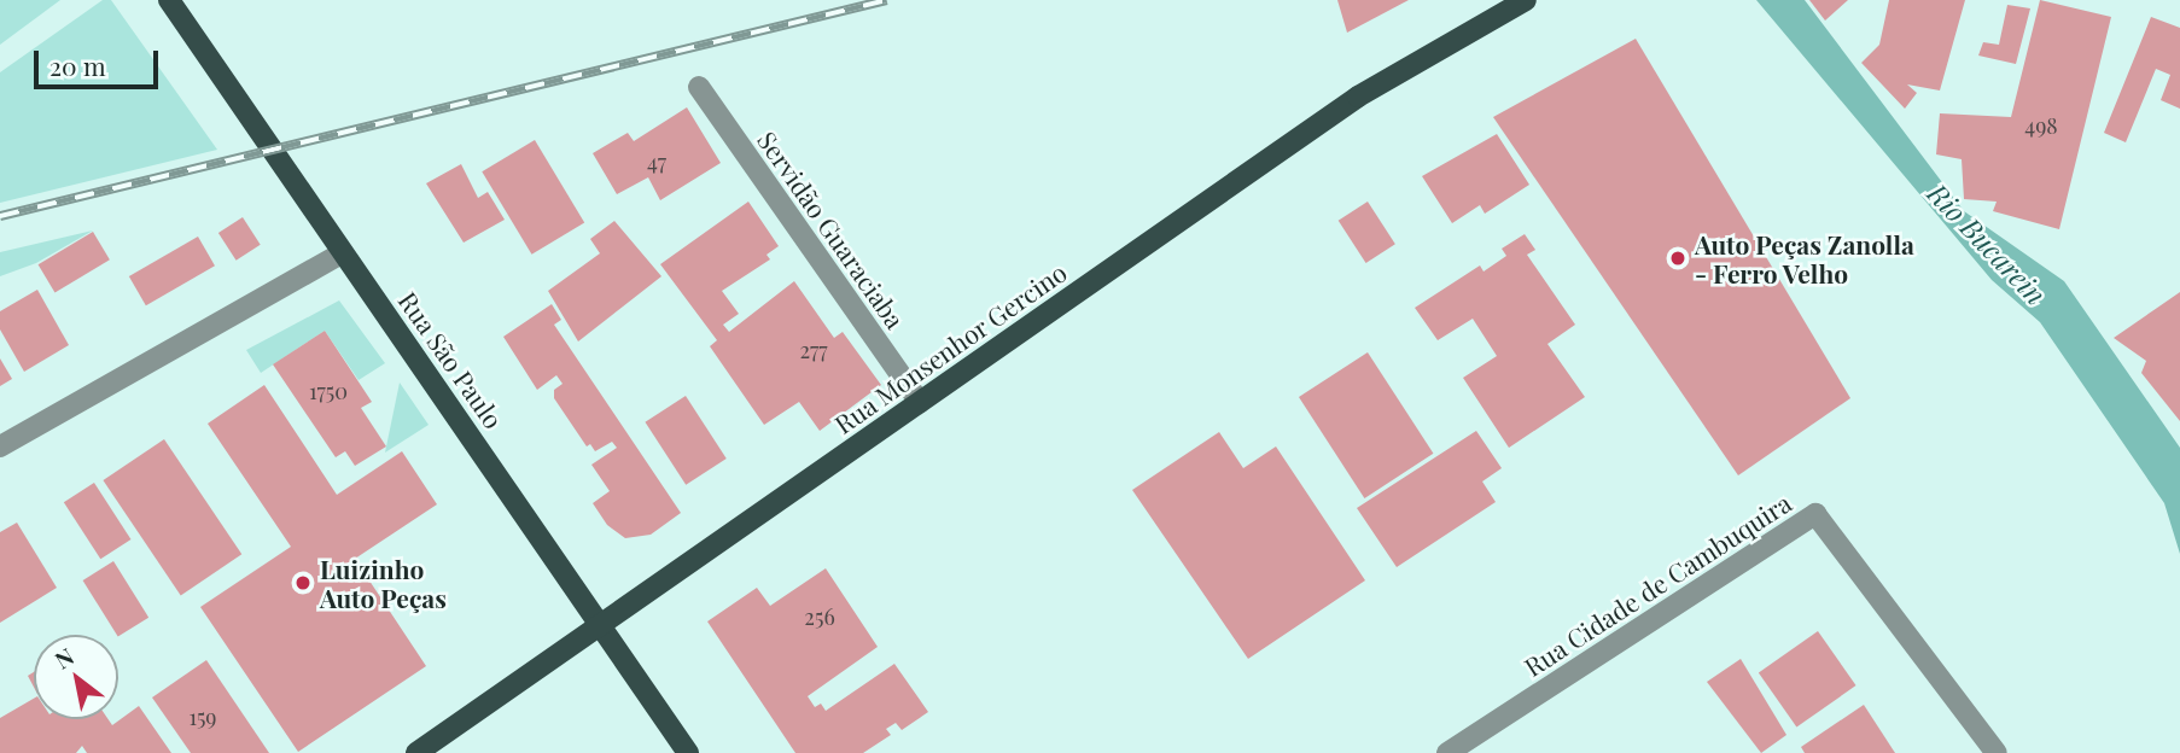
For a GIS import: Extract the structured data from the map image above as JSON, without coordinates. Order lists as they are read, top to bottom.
{
  "streets": {
    "main road": ["Rua Monsenhor Gercino", "Rua São Paulo"],
    "street": ["Servidão Guaraciaba", "Rua Cidade de Cambuquira"]
  },
  "crossings": [
    ["Servidão Guaraciaba", "Rua Monsenhor Gercino"],
    ["Rua Monsenhor Gercino", "Rua São Paulo"]
  ],
  "water": ["Rio Bucarein"],
  "places": ["Auto Peças Zanolla - Ferro Velho", "Luizinho Auto Peças"],
  "house_numbers": [
    "498",
    "47",
    "277",
    "1750",
    "256",
    "159"
  ],
  "scale_bar": "20 m",
  "north": "top left"
}
